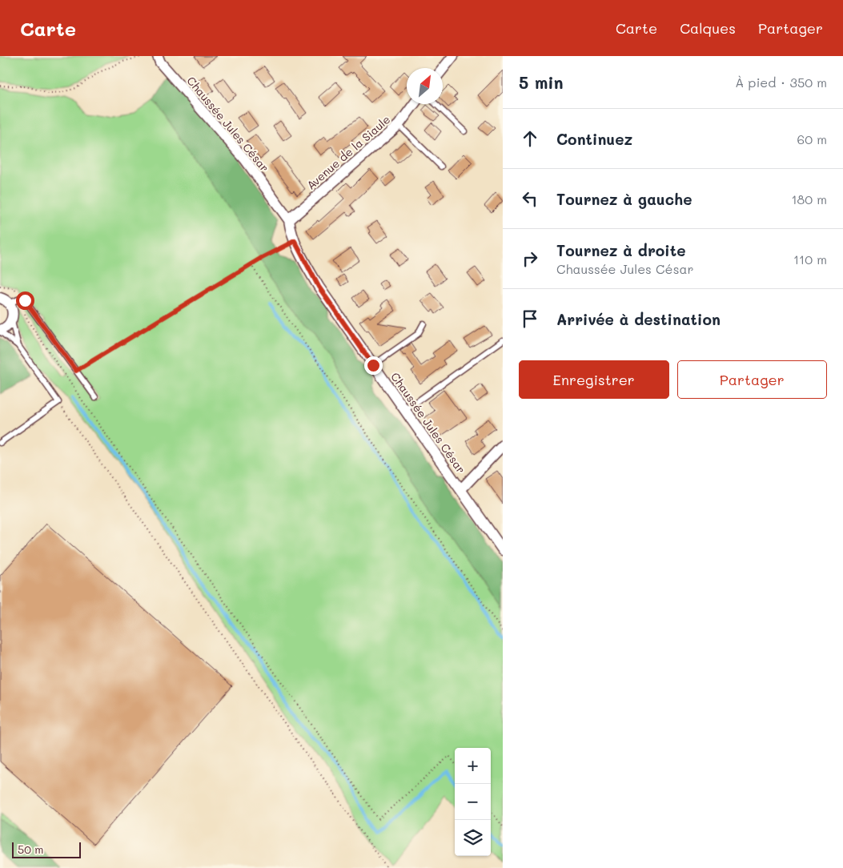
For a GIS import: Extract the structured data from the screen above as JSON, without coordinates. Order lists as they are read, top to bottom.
{
  "streets": {
    "street": ["Chaussée Jules César", "Avenue de la Siaule"]
  },
  "crossings": [
    ["Chaussée Jules César", "Avenue de la Siaule"]
  ],
  "scale_bar": "50 m",
  "north": "top right",
  "page": {
    "header": "Carte",
    "nav": ["Carte", "Calques", "Partager"],
    "heading": ["5 min", "À pied · 350 m"],
    "list": [
      ["Continuez", "60 m"],
      ["Tournez à gauche", "180 m"],
      ["Tournez à droite", "Chaussée Jules César", "110 m"],
      "Arrivée à destination"
    ],
    "buttons": ["Enregistrer", "Partager"],
    "map_buttons": ["+", "−"],
    "scale": "50 m"
  }
}
